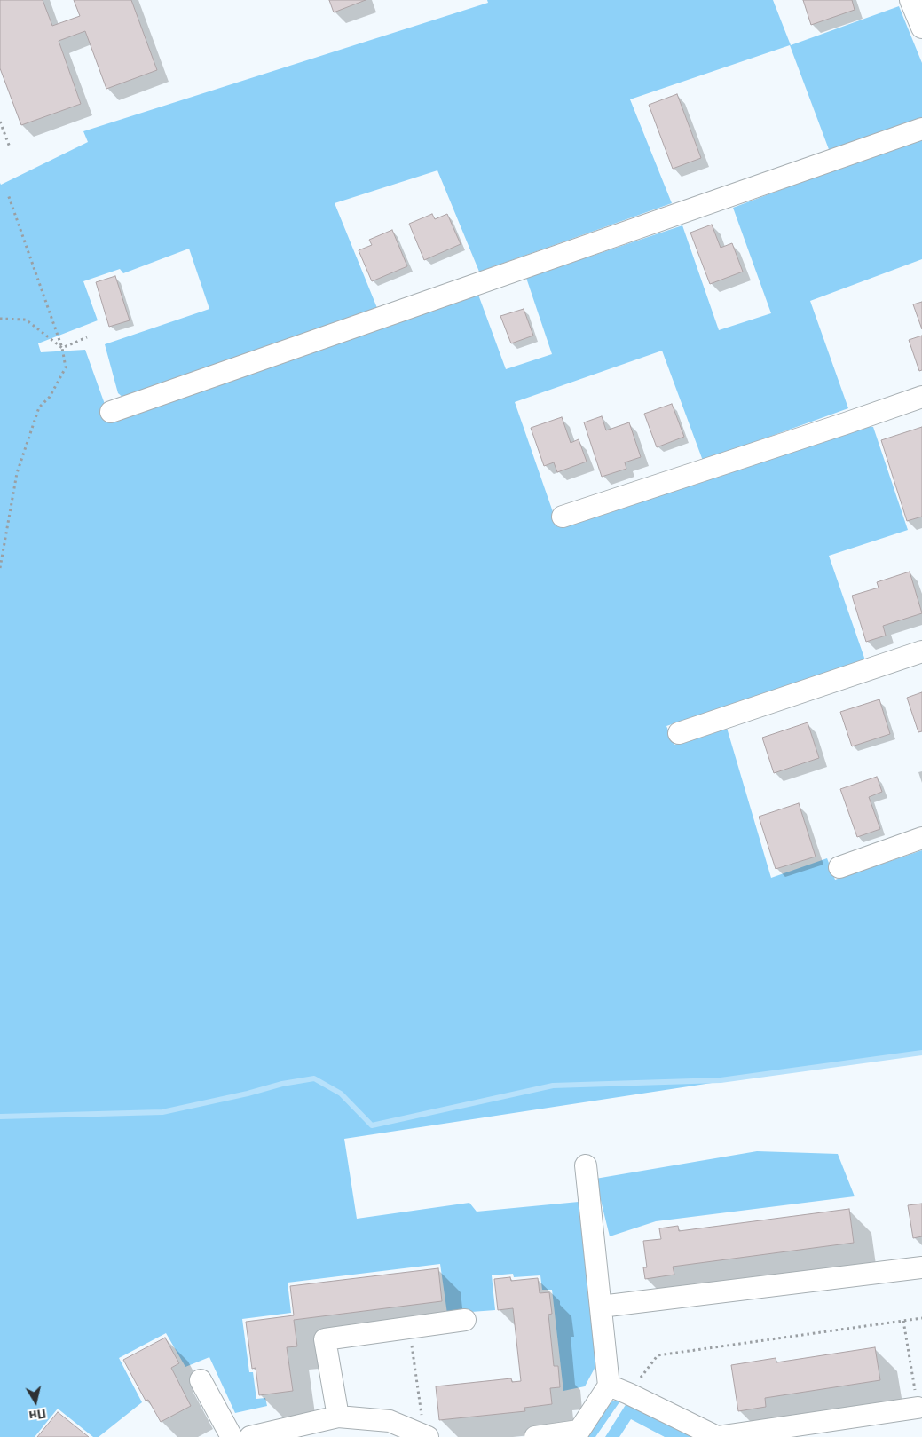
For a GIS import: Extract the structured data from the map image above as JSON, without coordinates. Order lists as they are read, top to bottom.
{
  "north": "bottom"
}
